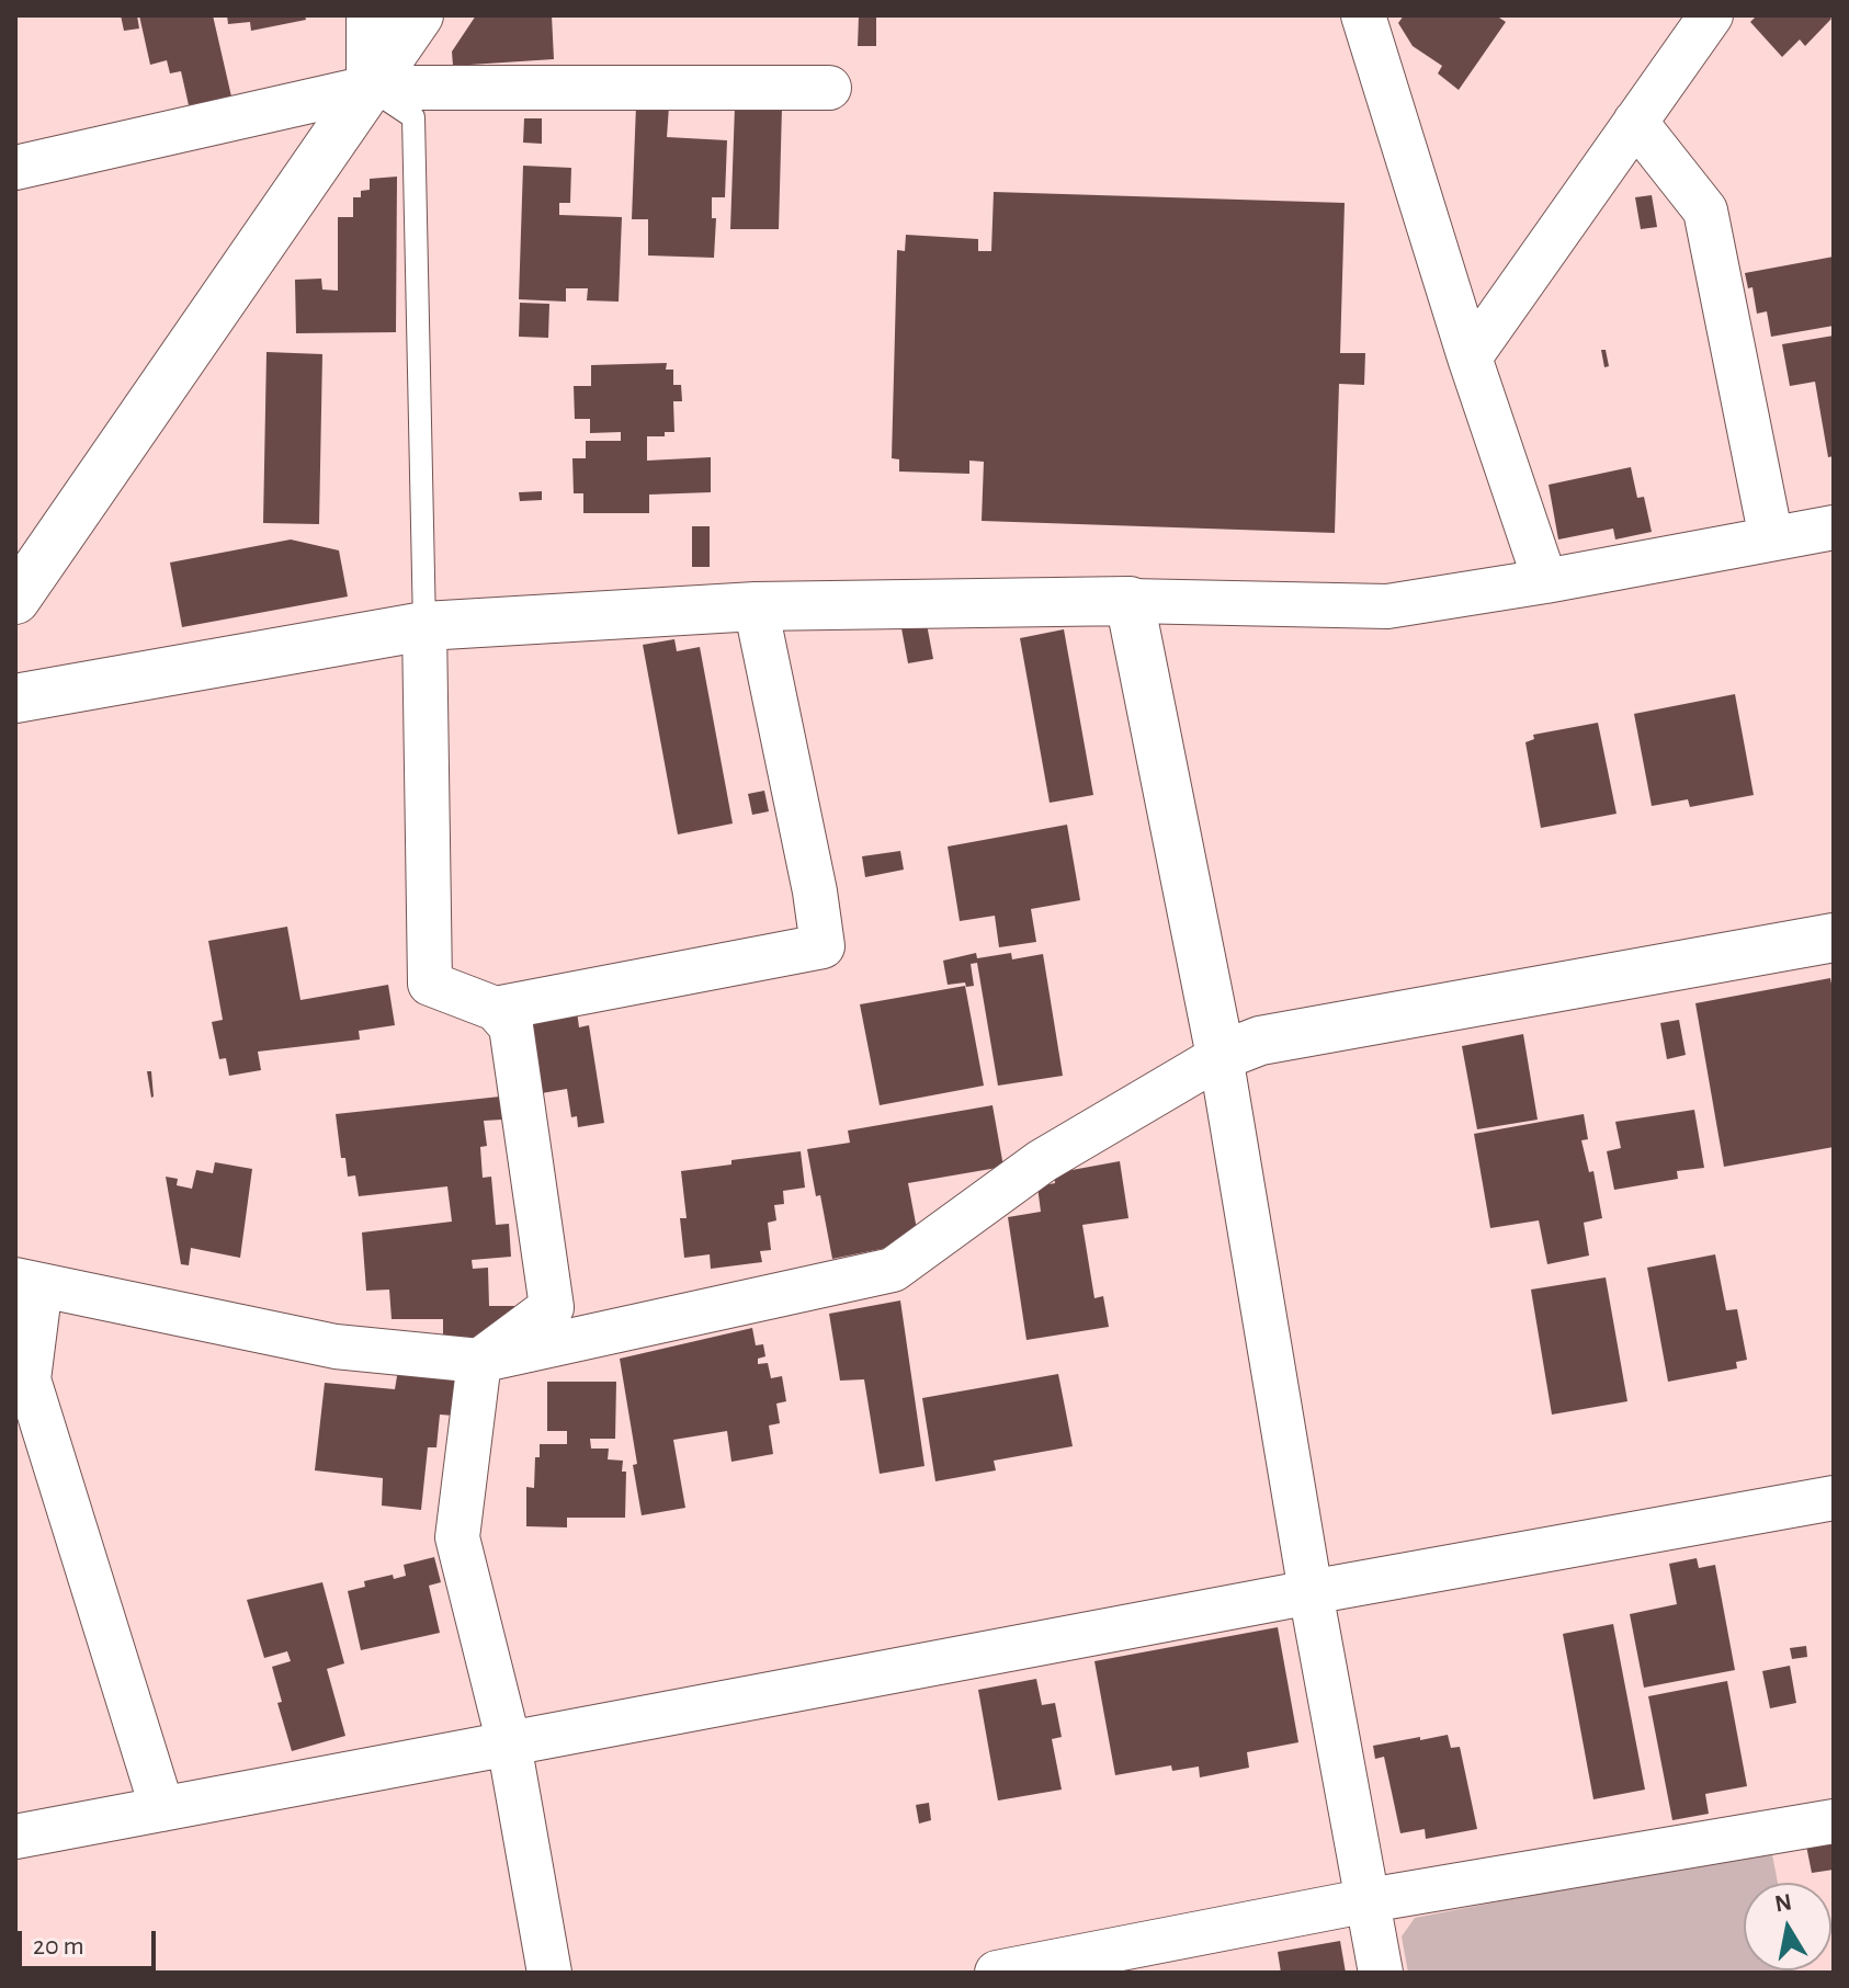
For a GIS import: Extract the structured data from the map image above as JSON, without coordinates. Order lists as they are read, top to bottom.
{
  "scale_bar": "20 m",
  "north": "top"
}
